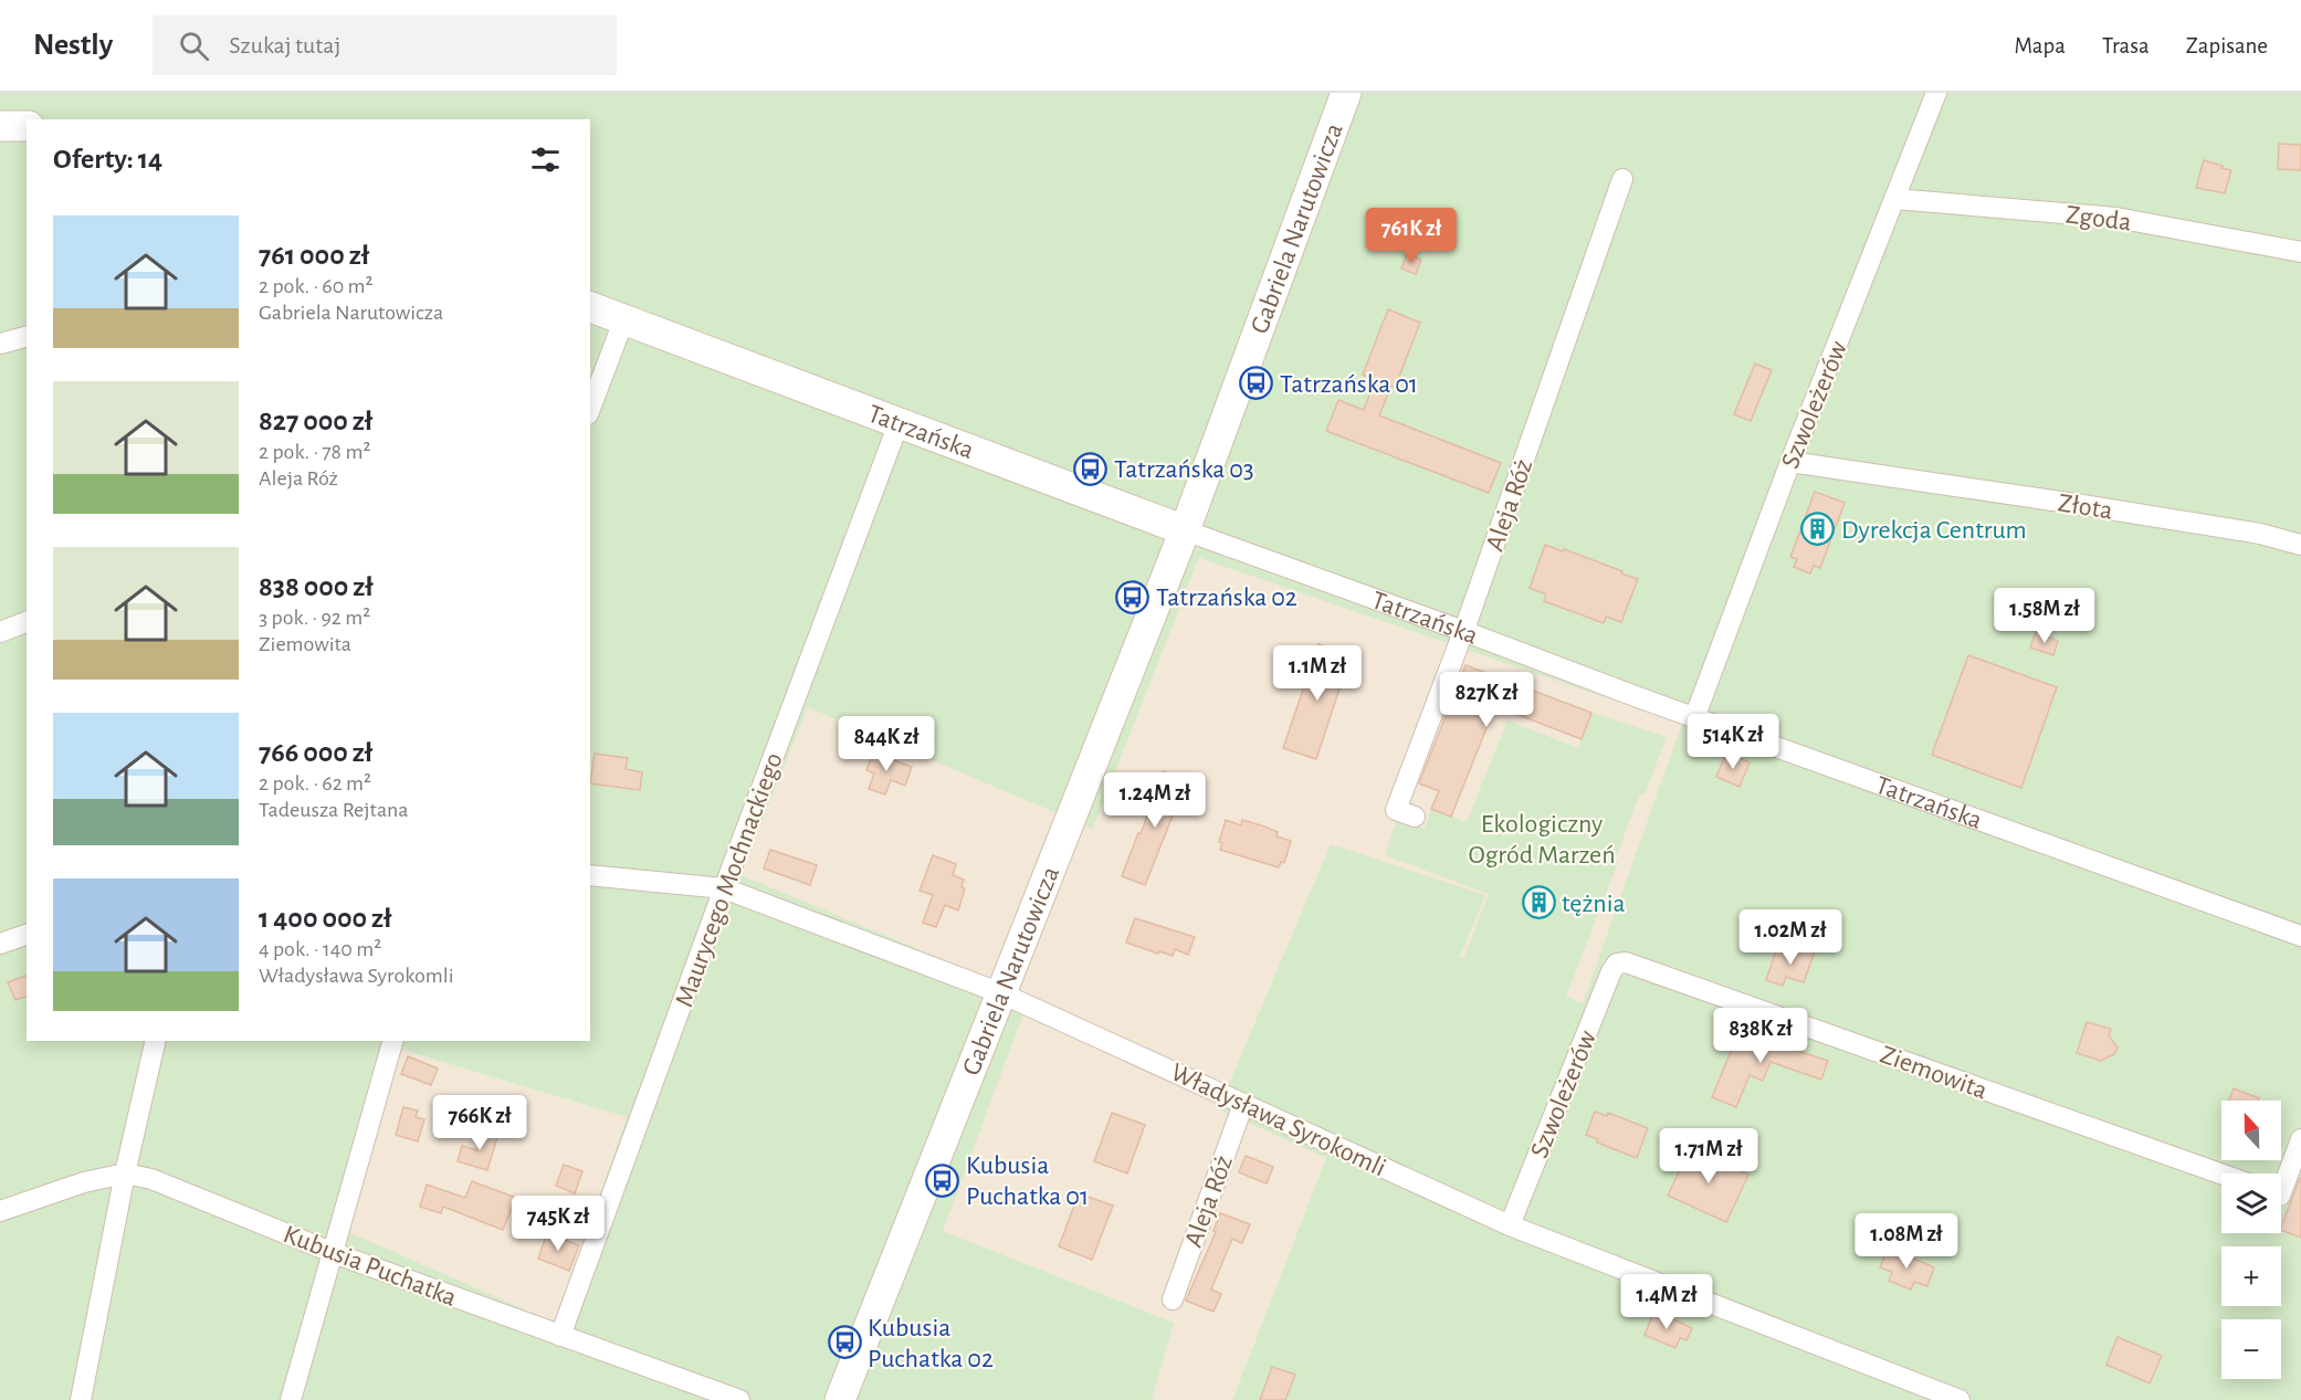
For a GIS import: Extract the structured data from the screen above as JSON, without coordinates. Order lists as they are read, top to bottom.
{
  "streets": {
    "street": [
      "Zgoda",
      "Gabriela Narutowicza",
      "Szwoleżerów",
      "Tatrzańska",
      "Aleja Róż",
      "Złota",
      "Maurycego Mochnackiego",
      "Ziemowita",
      "Władysława Syrokomli",
      "Kubusia Puchatka"
    ]
  },
  "crossings": [
    ["Zgoda", "Szwoleżerów"],
    ["Gabriela Narutowicza", "Tatrzańska"],
    ["Gabriela Narutowicza", "Władysława Syrokomli"],
    ["Szwoleżerów", "Tatrzańska"],
    ["Szwoleżerów", "Złota"],
    ["Szwoleżerów", "Ziemowita"],
    ["Szwoleżerów", "Władysława Syrokomli"],
    ["Tatrzańska", "Aleja Róż"],
    ["Tatrzańska", "Maurycego Mochnackiego"],
    ["Aleja Róż", "Władysława Syrokomli"],
    ["Maurycego Mochnackiego", "Władysława Syrokomli"],
    ["Maurycego Mochnackiego", "Kubusia Puchatka"]
  ],
  "parks": ["Ekologiczny Ogród Marzeń"],
  "places": {
    "bus stop": [
      "Tatrzańska 01",
      "Tatrzańska 03",
      "Tatrzańska 02",
      "Kubusia Puchatka 01",
      "Kubusia Puchatka 02"
    ],
    "building": ["Dyrekcja Centrum", "tężnia"]
  },
  "north": "top",
  "page": {
    "header": "Nestly",
    "search": "Szukaj tutaj",
    "nav": ["Mapa", "Trasa", "Zapisane"],
    "heading": "Oferty: 14",
    "list": [
      {
        "name": "761 000 zł",
        "note": "2 pok. · 60 m² · Gabriela Narutowicza"
      },
      {
        "name": "827 000 zł",
        "note": "2 pok. · 78 m² · Aleja Róż"
      },
      {
        "name": "838 000 zł",
        "note": "3 pok. · 92 m² · Ziemowita"
      },
      {
        "name": "766 000 zł",
        "note": "2 pok. · 62 m² · Tadeusza Rejtana"
      },
      {
        "name": "1 400 000 zł",
        "note": "4 pok. · 140 m² · Władysława Syrokomli"
      }
    ],
    "price": [
      "761K zł",
      "1.58M zł",
      "1.1M zł",
      "827K zł",
      "514K zł",
      "844K zł",
      "1.24M zł",
      "1.02M zł",
      "838K zł",
      "766K zł",
      "1.71M zł",
      "745K zł",
      "1.08M zł",
      "1.4M zł"
    ],
    "map_buttons": ["+", "−"]
  }
}
